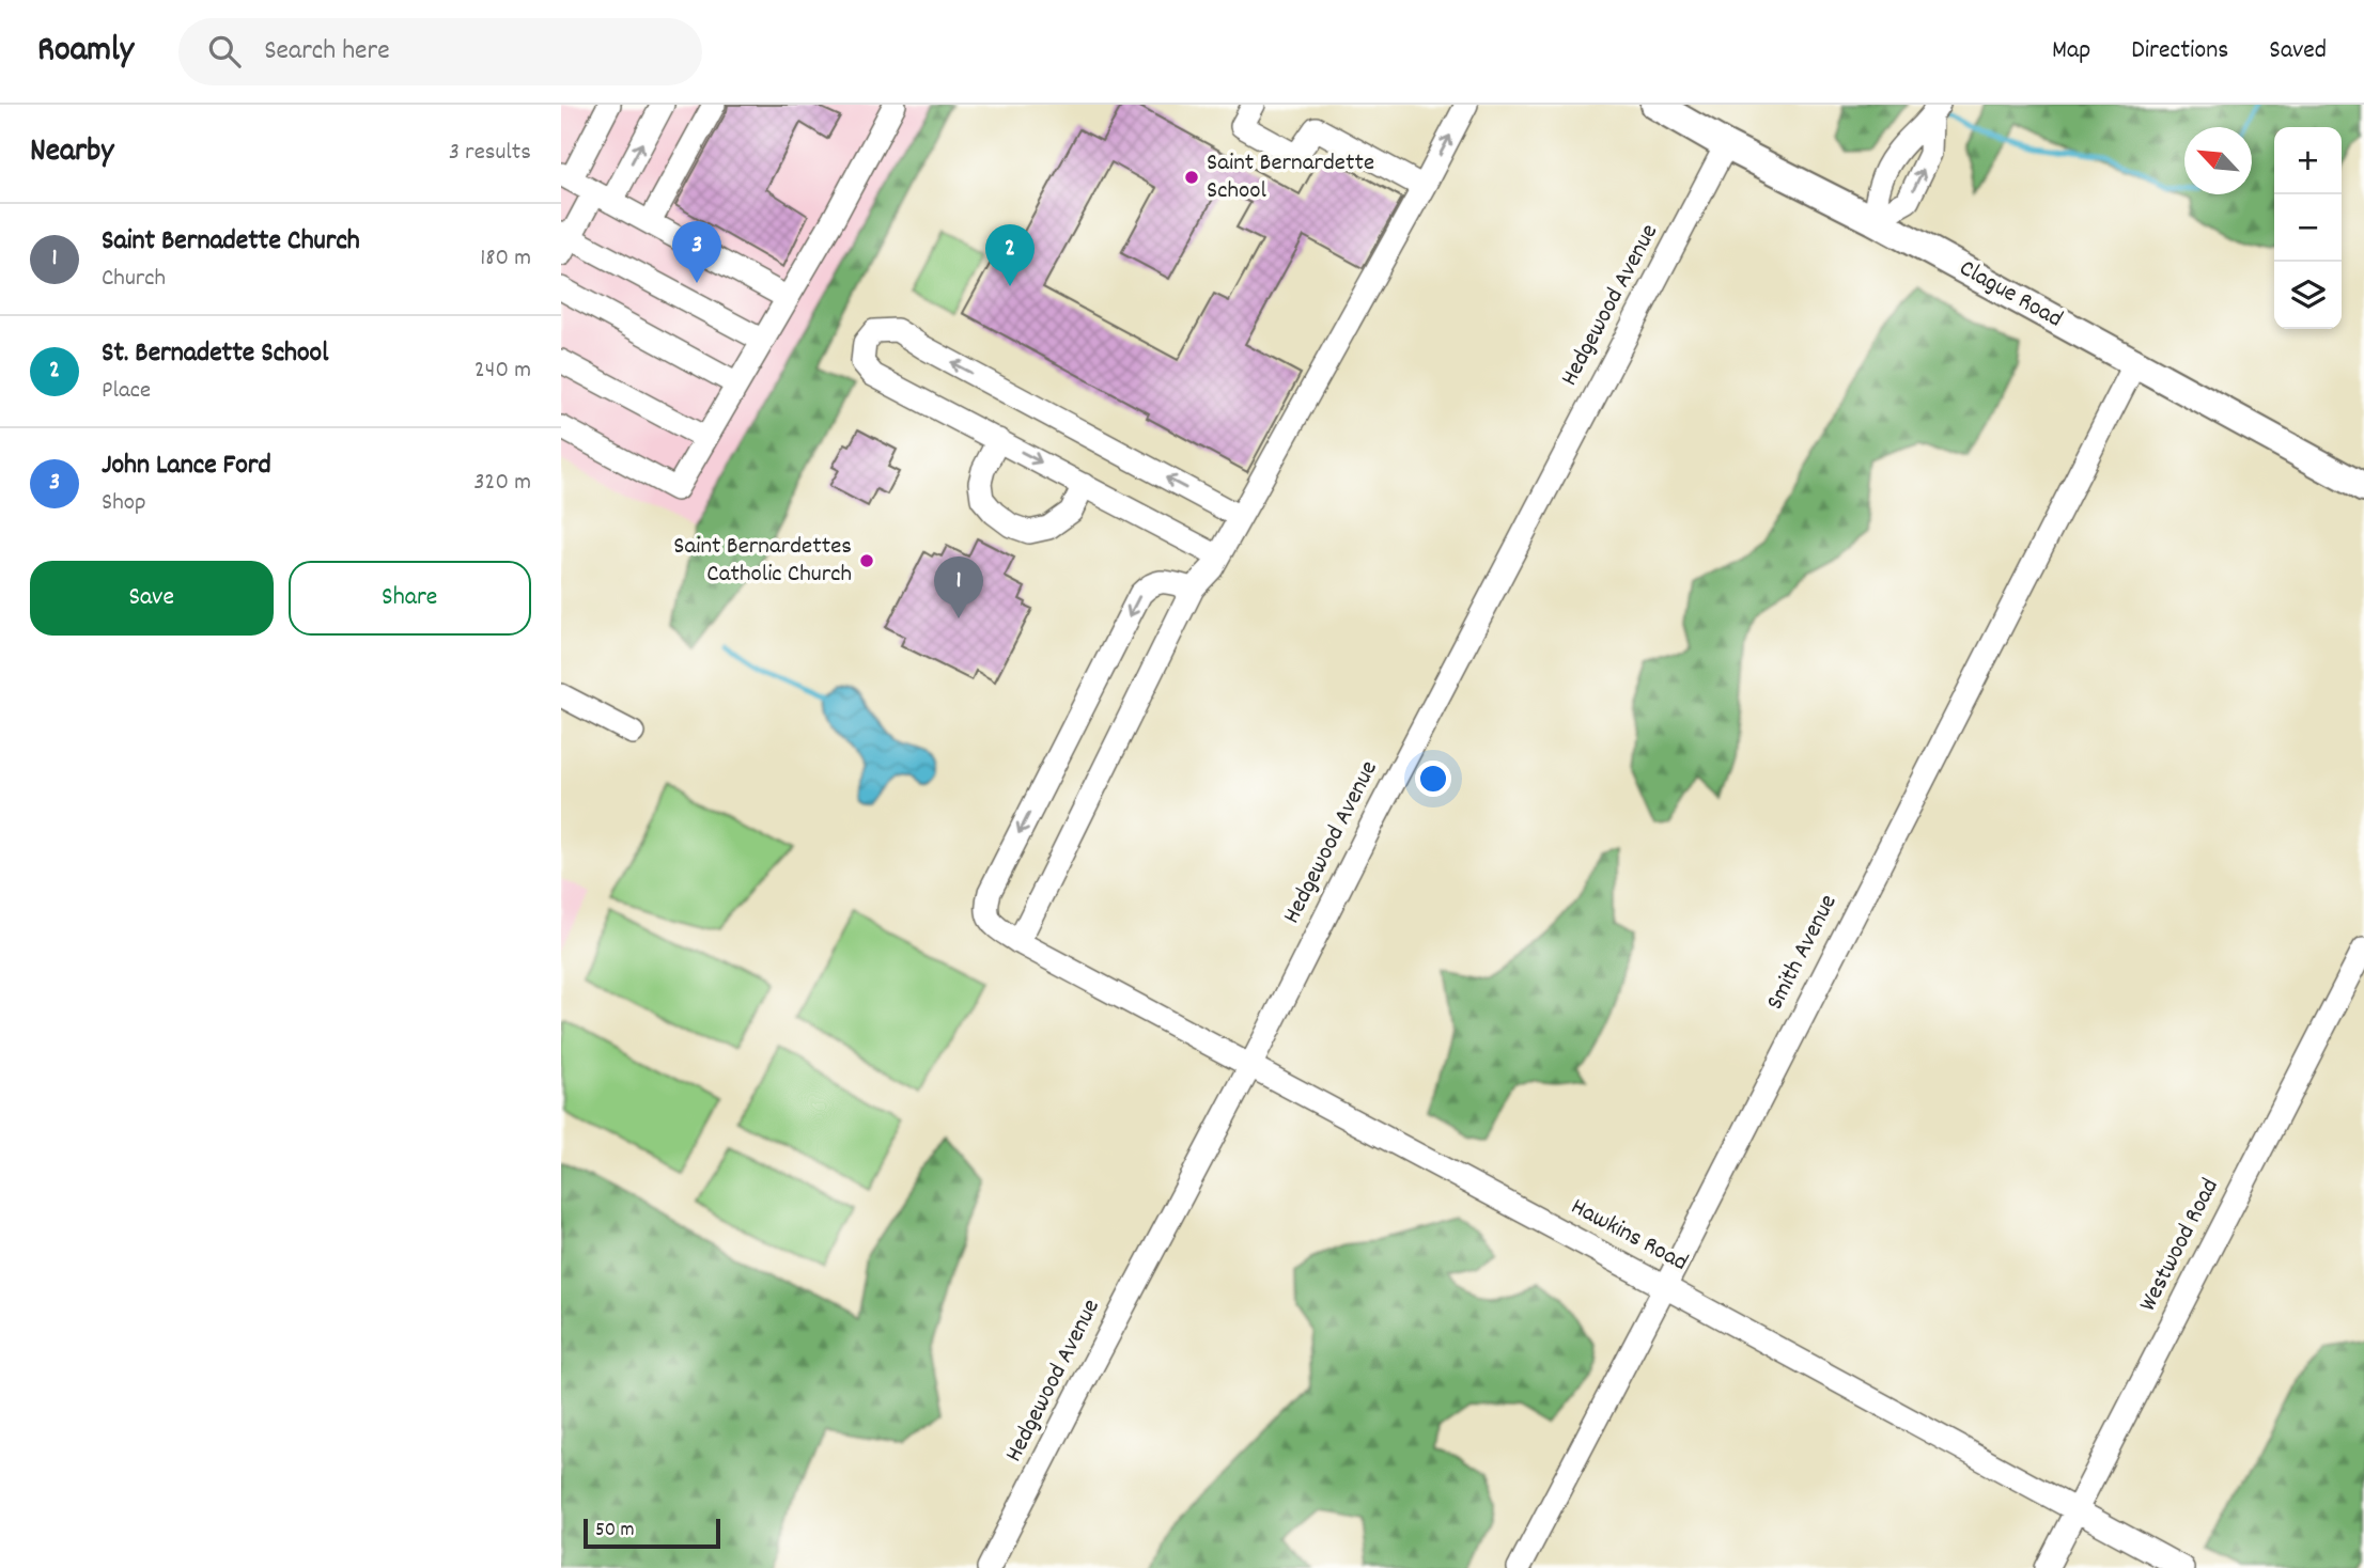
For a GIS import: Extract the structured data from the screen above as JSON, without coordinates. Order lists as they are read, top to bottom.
{
  "streets": {
    "main road": ["Clague Road"],
    "street": [
      "Hedgewood Avenue",
      "Smith Avenue",
      "Hawkins Road",
      "Westwood Road"
    ]
  },
  "crossings": [
    ["Clague Road", "Hedgewood Avenue"],
    ["Clague Road", "Smith Avenue"],
    ["Hedgewood Avenue", "Hawkins Road"],
    ["Smith Avenue", "Hawkins Road"],
    ["Hawkins Road", "Westwood Road"]
  ],
  "places": ["Saint Bernardette School", "Saint Bernardettes Catholic Church"],
  "scale_bar": "50 m",
  "north": "top left",
  "page": {
    "header": "Roamly",
    "search": "Search here",
    "nav": ["Map", "Directions", "Saved"],
    "heading": ["Nearby", "3 results"],
    "map_buttons": ["+", "−"],
    "list": [
      {
        "mark": "1",
        "name": "Saint Bernadette Church",
        "note": "Church",
        "value": "180 m"
      },
      {
        "mark": "2",
        "name": "St. Bernadette School",
        "note": "Place",
        "value": "240 m"
      },
      {
        "mark": "3",
        "name": "John Lance Ford",
        "note": "Shop",
        "value": "320 m"
      }
    ],
    "pins": ["3", "2", "1"],
    "buttons": ["Save", "Share"],
    "scale": "50 m"
  }
}
